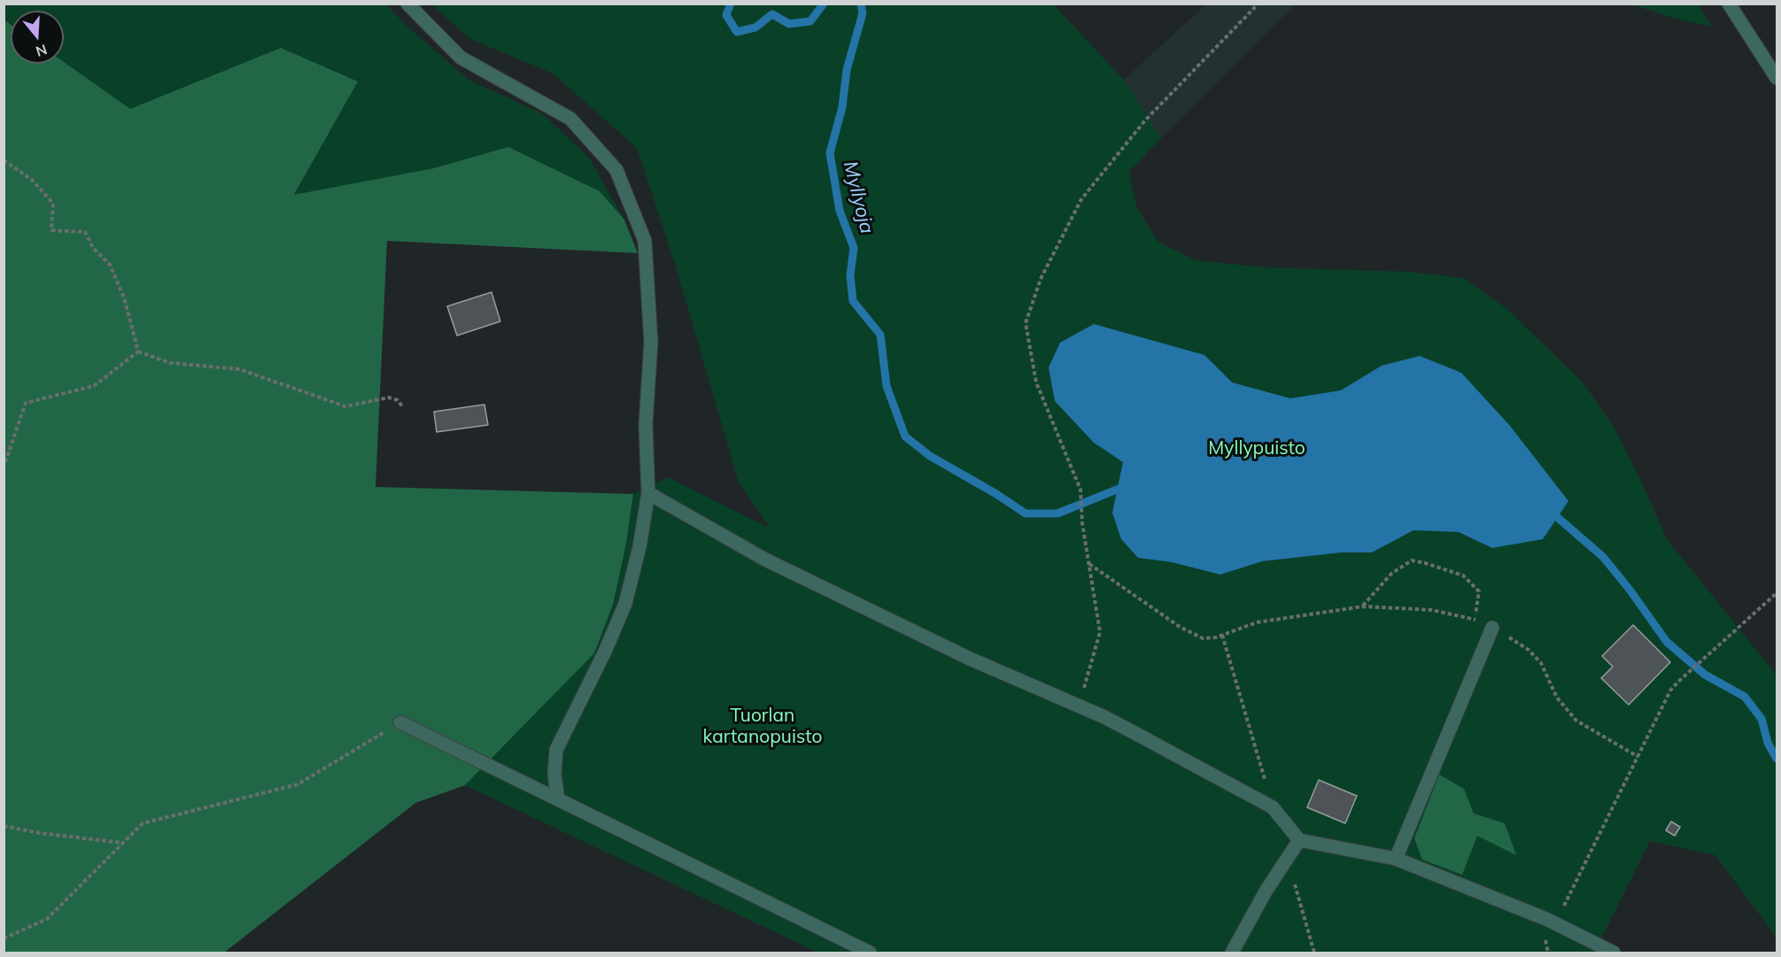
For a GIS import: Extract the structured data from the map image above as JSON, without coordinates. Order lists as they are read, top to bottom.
{
  "water": ["Myllyoja"],
  "parks": ["Myllypuisto", "Tuorlan kartanopuisto"],
  "north": "bottom"
}
